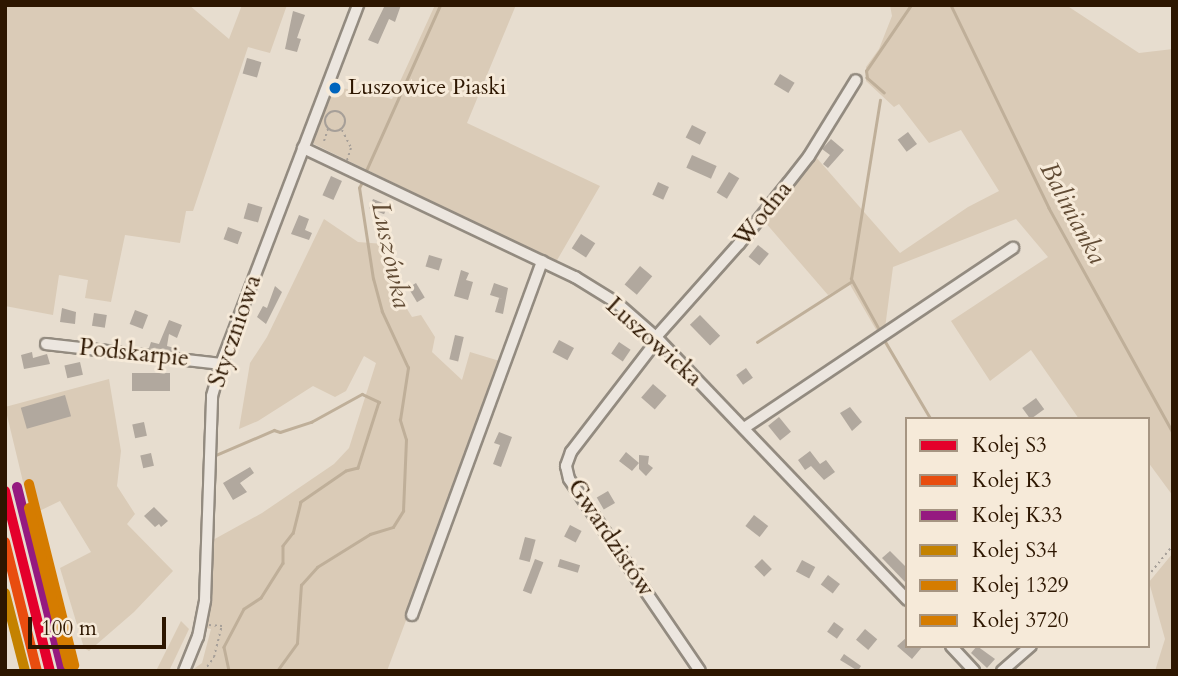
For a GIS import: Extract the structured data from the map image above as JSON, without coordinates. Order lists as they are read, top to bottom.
{
  "streets": {
    "street": [
      "Wodna",
      "Styczniowa",
      "Luszowicka",
      "Podskarpie",
      "Gwardzistów"
    ]
  },
  "crossings": [
    ["Wodna", "Luszowicka"],
    ["Wodna", "Gwardzistów"],
    ["Styczniowa", "Luszowicka"],
    ["Styczniowa", "Podskarpie"],
    ["Luszowicka", "Gwardzistów"]
  ],
  "water": ["Balinianka", "Luszówka"],
  "places": ["Luszowice Piaski"],
  "lines": [
    "rail line 1329",
    "rail line K33",
    "rail line S3",
    "rail line 3720",
    "rail line K3",
    "rail line S34"
  ],
  "legend": [
    "Kolej S3",
    "Kolej K3",
    "Kolej K33",
    "Kolej S34",
    "Kolej 1329",
    "Kolej 3720"
  ],
  "scale_bar": "100 m"
}
